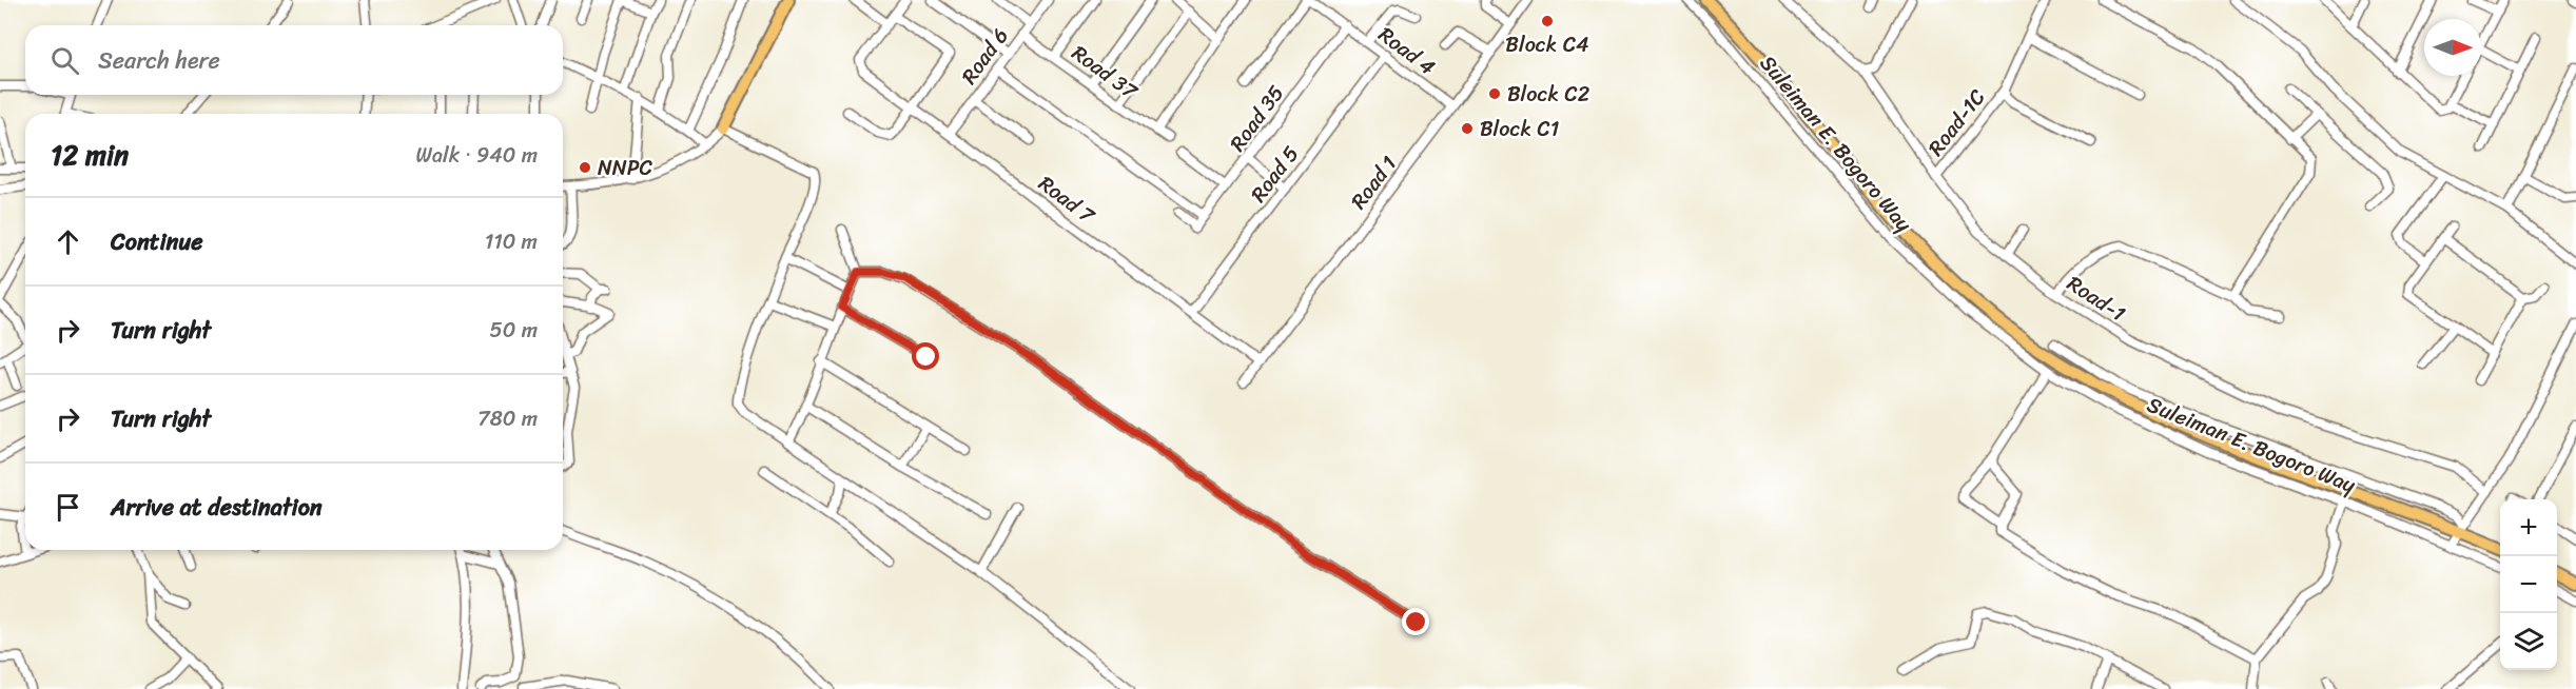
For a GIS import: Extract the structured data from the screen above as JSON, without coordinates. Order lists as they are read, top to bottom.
{
  "streets": {
    "main road": ["Suleiman E. Bogoro Way"],
    "street": [
      "Road 4",
      "Road 6",
      "Road 37",
      "Road 35",
      "Road-1C",
      "Road 5",
      "Road 1",
      "Road 7",
      "Road-1"
    ]
  },
  "crossings": [
    ["Road 4", "Road 35"],
    ["Road 4", "Road 5"],
    ["Road 4", "Road 1"],
    ["Road 6", "Road 37"],
    ["Road 6", "Road 7"],
    ["Road-1C", "Road-1"],
    ["Road 5", "Road 7"],
    ["Road 1", "Road 7"]
  ],
  "places": [
    "Block C4",
    "Block C2",
    "Block C1",
    "NNPC"
  ],
  "north": "right",
  "page": {
    "search": "Search here",
    "heading": ["12 min", "Walk · 940 m"],
    "list": [
      ["Continue", "110 m"],
      ["Turn right", "50 m"],
      ["Turn right", "780 m"],
      "Arrive at destination"
    ],
    "map_buttons": ["+", "−"]
  }
}
